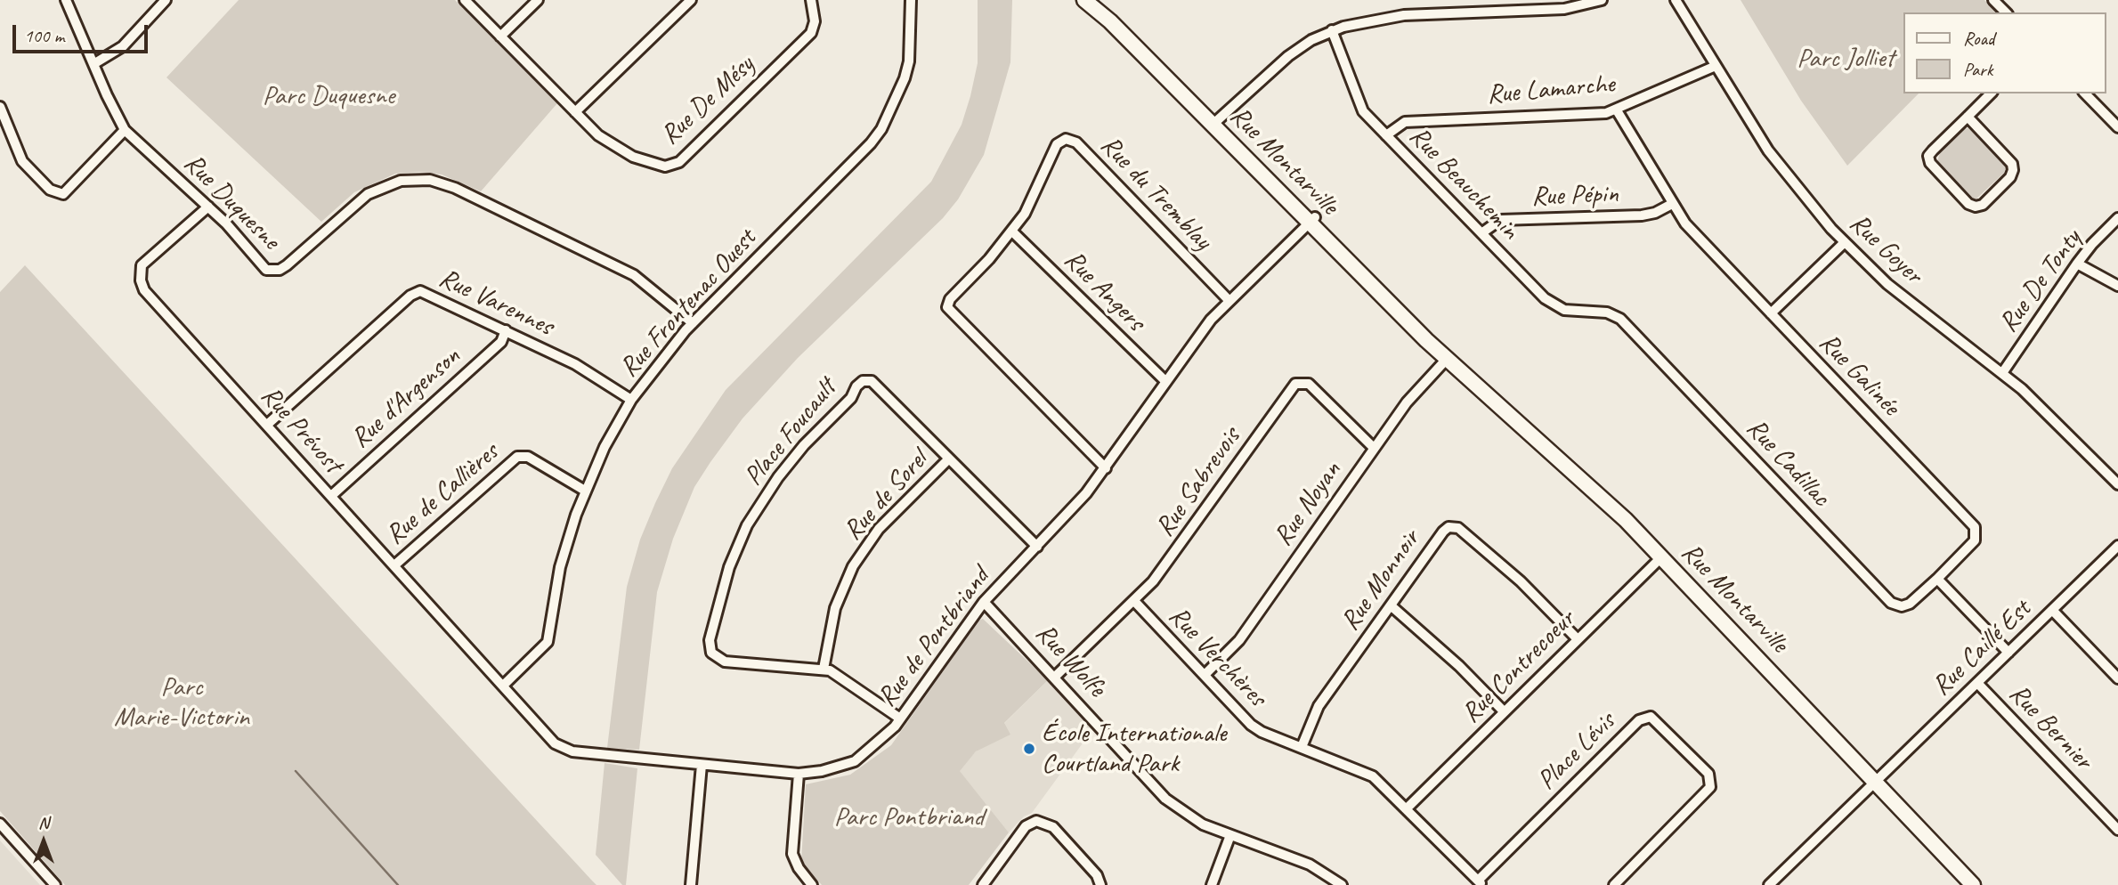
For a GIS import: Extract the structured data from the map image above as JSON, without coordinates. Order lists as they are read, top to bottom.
{
  "streets": {
    "street": [
      "Rue Lamarche",
      "Rue De Mésy",
      "Rue Montarville",
      "Rue Beauchemin",
      "Rue du Tremblay",
      "Rue Pépin",
      "Rue Duquesne",
      "Rue Goyer",
      "Rue De Tonty",
      "Rue Angers",
      "Rue Varennes",
      "Rue Frontenac Ouest",
      "Rue Galinée",
      "Rue d'Argenson",
      "Rue Prévost",
      "Place Foucault",
      "Rue Cadillac",
      "Rue Sabrevois",
      "Rue de Callières",
      "Rue de Sorel",
      "Rue Noyan",
      "Rue Monnoir",
      "Rue de Pontbriand",
      "Rue Caillé Est",
      "Rue Verchères",
      "Rue Wolfe",
      "Rue Contrecoeur",
      "Rue Bernier",
      "Place Lévis"
    ]
  },
  "crossings": [
    ["Rue Lamarche", "Rue Beauchemin"],
    ["Rue Lamarche", "Rue Goyer"],
    ["Rue Lamarche", "Rue Galinée"],
    ["Rue Montarville", "Rue Noyan"],
    ["Rue Montarville", "Rue de Pontbriand"],
    ["Rue Montarville", "Rue Caillé Est"],
    ["Rue Montarville", "Rue Contrecoeur"],
    ["Rue Beauchemin", "Rue Pépin"],
    ["Rue Beauchemin", "Rue Cadillac"],
    ["Rue du Tremblay", "Rue Angers"],
    ["Rue du Tremblay", "Rue de Pontbriand"],
    ["Rue Pépin", "Rue Galinée"],
    ["Rue Duquesne", "Rue Frontenac Ouest"],
    ["Rue Duquesne", "Rue Prévost"],
    ["Rue Goyer", "Rue De Tonty"],
    ["Rue Angers", "Rue de Pontbriand"],
    ["Rue Varennes", "Rue Frontenac Ouest"],
    ["Rue Varennes", "Rue d'Argenson"],
    ["Rue Varennes", "Rue Prévost"],
    ["Rue Frontenac Ouest", "Rue Prévost"],
    ["Rue Frontenac Ouest", "Rue de Callières"],
    ["Rue Frontenac Ouest", "Rue de Pontbriand"],
    ["Rue Galinée", "Rue Cadillac"],
    ["Rue d'Argenson", "Rue Prévost"],
    ["Rue Prévost", "Rue de Callières"],
    ["Rue Prévost", "Rue de Pontbriand"],
    ["Place Foucault", "Rue de Sorel"],
    ["Place Foucault", "Rue de Pontbriand"],
    ["Rue Sabrevois", "Rue Noyan"],
    ["Rue Sabrevois", "Rue Verchères"],
    ["Rue Sabrevois", "Rue Wolfe"],
    ["Rue Noyan", "Rue Verchères"],
    ["Rue Monnoir", "Rue Verchères"],
    ["Rue Monnoir", "Rue Contrecoeur"],
    ["Rue de Pontbriand", "Rue Wolfe"],
    ["Rue Caillé Est", "Rue Bernier"],
    ["Rue Verchères", "Rue Contrecoeur"],
    ["Rue Verchères", "Place Lévis"]
  ],
  "parks": [
    "Parc Jolliet",
    "Parc Duquesne",
    "Parc Marie-Victorin",
    "Parc Pontbriand"
  ],
  "places": ["École Internationale Courtland Park"],
  "legend": ["Road", "Park"],
  "scale_bar": "100 m",
  "north": "top"
}
